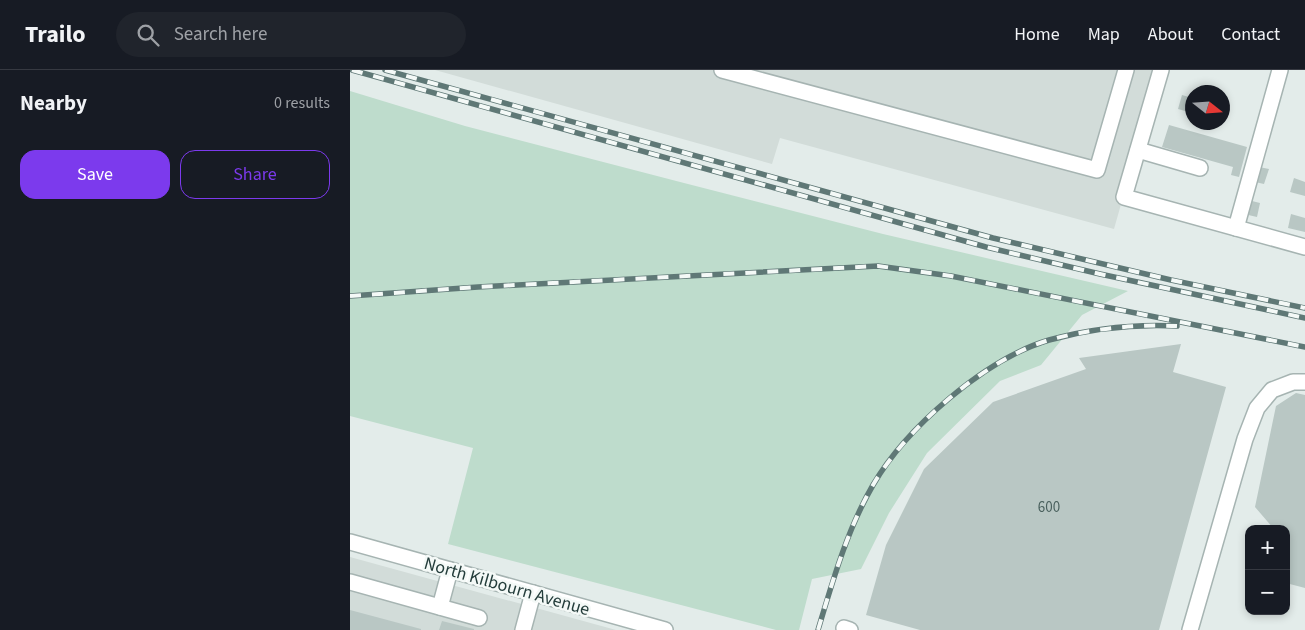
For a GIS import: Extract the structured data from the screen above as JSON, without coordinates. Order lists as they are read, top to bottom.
{
  "streets": {
    "street": ["North Kilbourn Avenue"]
  },
  "house_numbers": ["600"],
  "north": "right",
  "page": {
    "header": "Trailo",
    "search": "Search here",
    "nav": [
      "Home",
      "Map",
      "About",
      "Contact"
    ],
    "heading": ["Nearby", "0 results"],
    "buttons": ["Save", "Share"],
    "map_buttons": ["+", "−"]
  }
}
